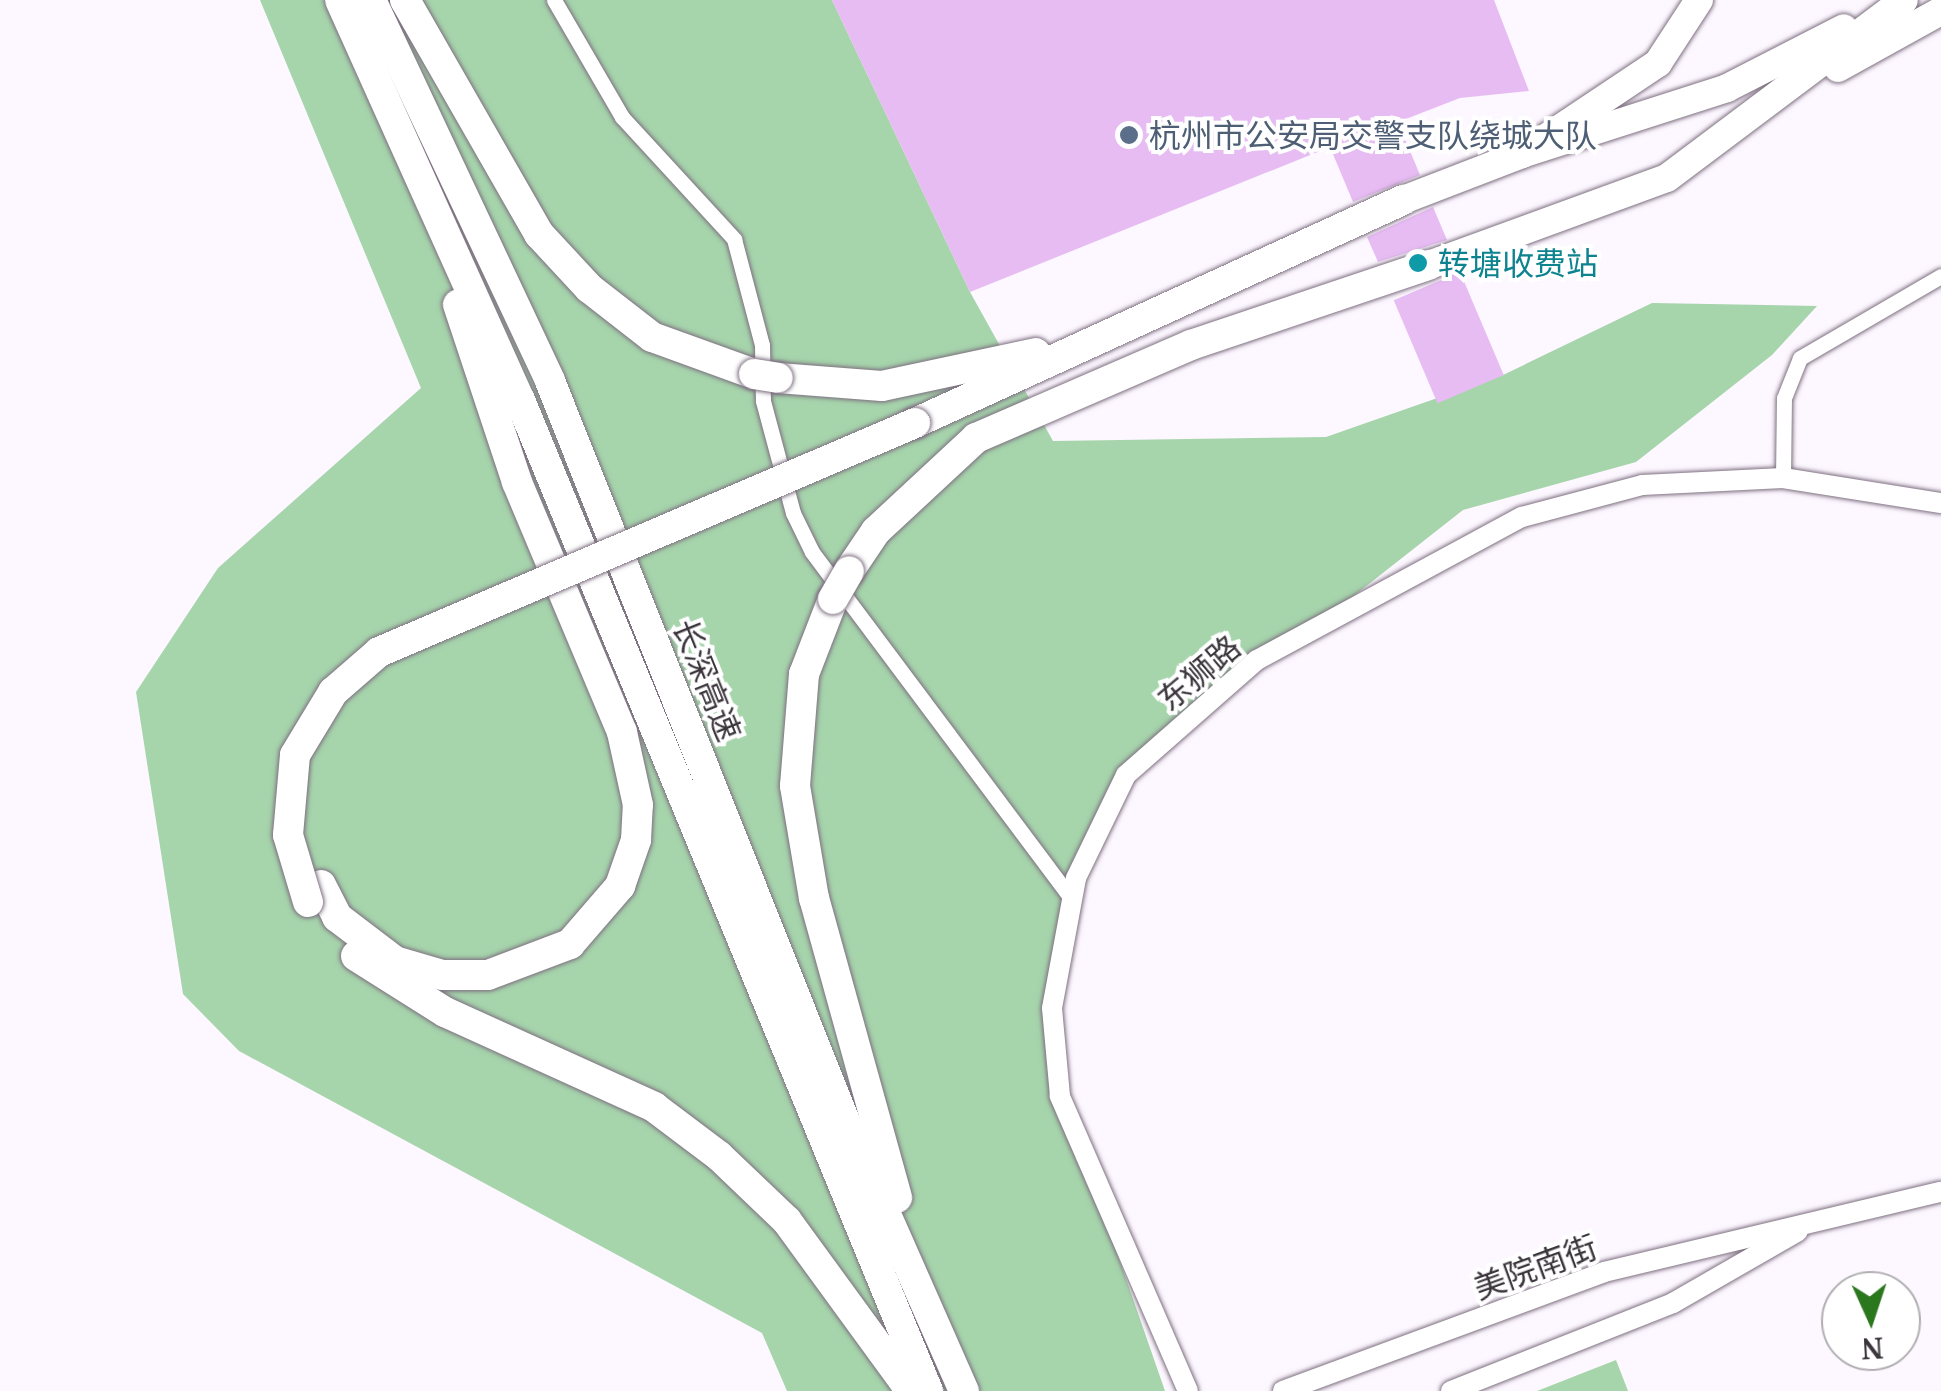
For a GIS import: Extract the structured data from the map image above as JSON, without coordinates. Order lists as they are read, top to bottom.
{
  "streets": {
    "highway": ["长深高速"],
    "street": ["东狮路", "美院南街"]
  },
  "places": ["杭州市公安局交警支队绕城大队", "转塘收费站"],
  "north": "bottom"
}
